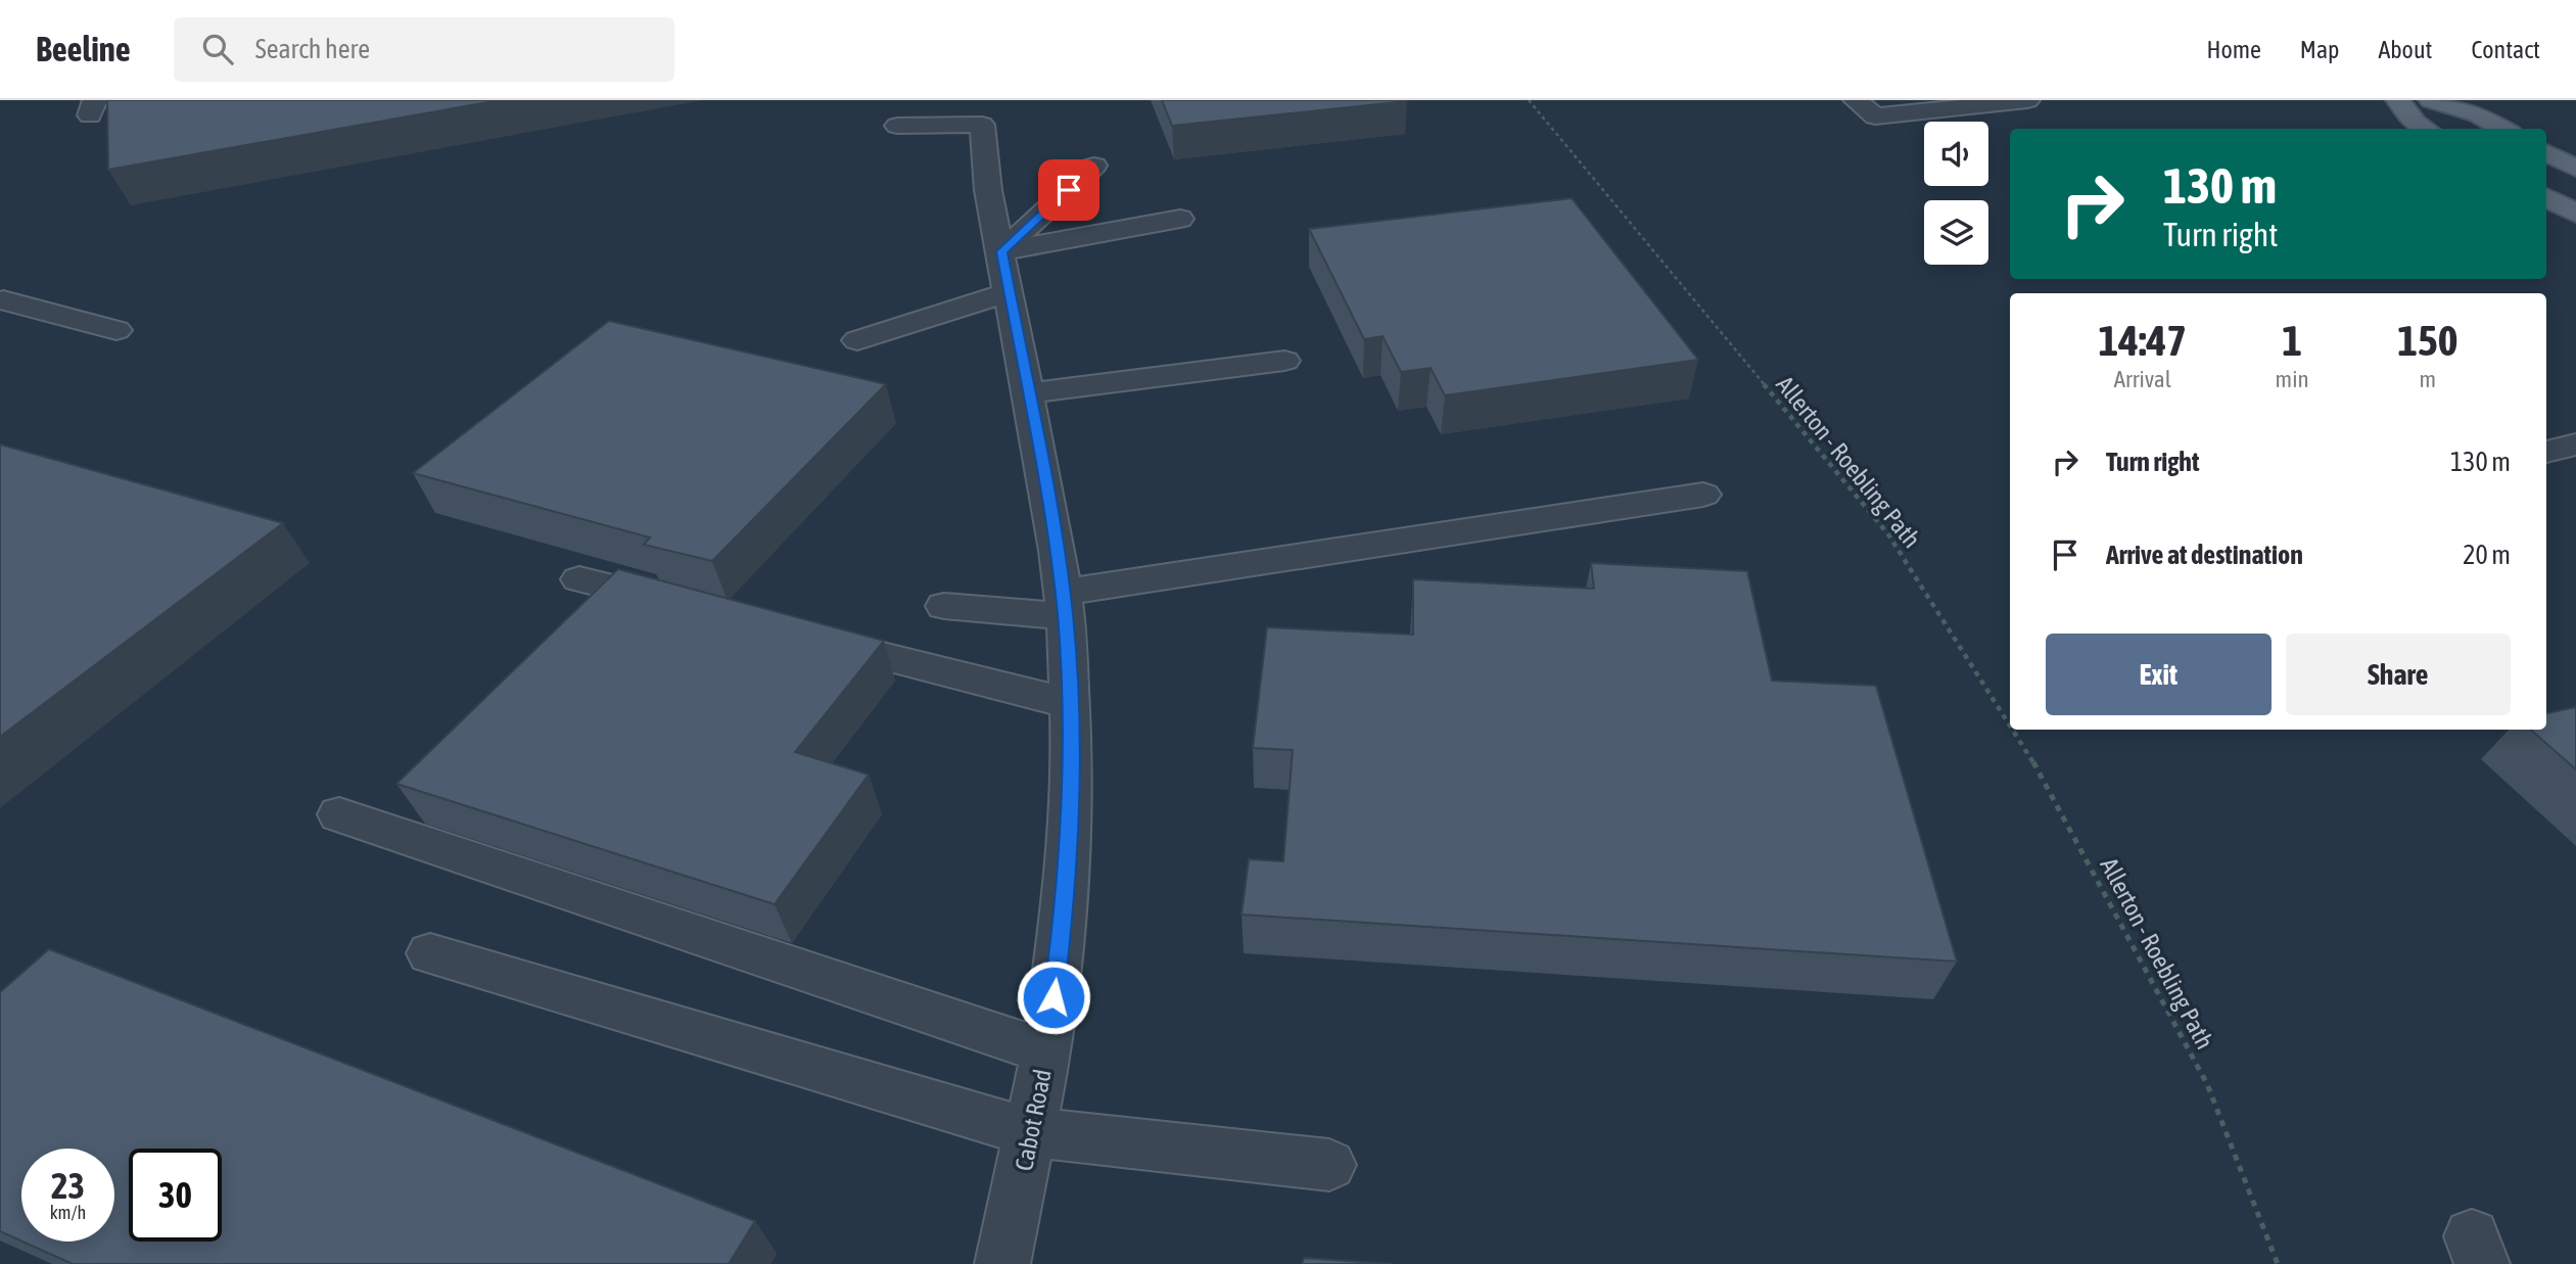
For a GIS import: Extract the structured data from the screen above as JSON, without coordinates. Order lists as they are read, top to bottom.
{
  "streets": {
    "street": ["Cabot Road"],
    "path": ["Allerton - Roebling Path"]
  },
  "page": {
    "header": "Beeline",
    "search": "Search here",
    "nav": [
      "Home",
      "Map",
      "About",
      "Contact"
    ],
    "turn": ["130 m", "Turn right"],
    "eta": [
      "14:47",
      "Arrival",
      "1",
      "min",
      "150",
      "m"
    ],
    "list": [
      {
        "name": "Turn right",
        "value": "130 m"
      },
      {
        "name": "Arrive at destination",
        "value": "20 m"
      }
    ],
    "buttons": ["Exit", "Share"],
    "speed": "23 km/h",
    "limit": "30"
  }
}
